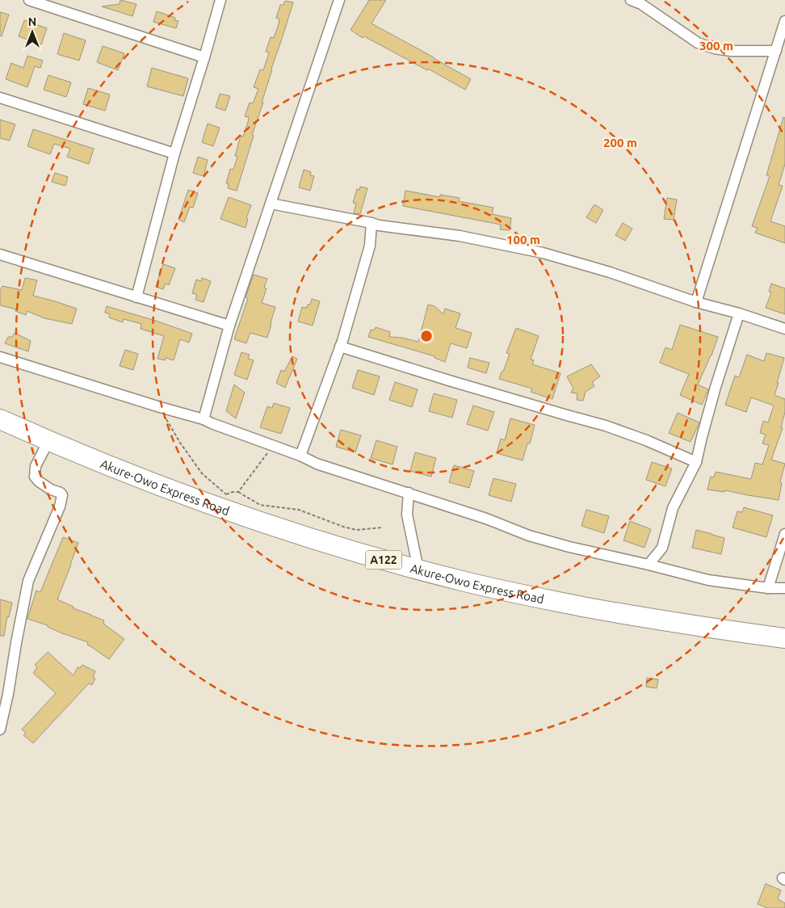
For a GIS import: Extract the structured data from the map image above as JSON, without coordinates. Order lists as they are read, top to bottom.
{
  "streets": {
    "highway": ["Akure-Owo Express Road", "A122"]
  },
  "north": "top",
  "rings": ["300 m", "200 m", "100 m"]
}
